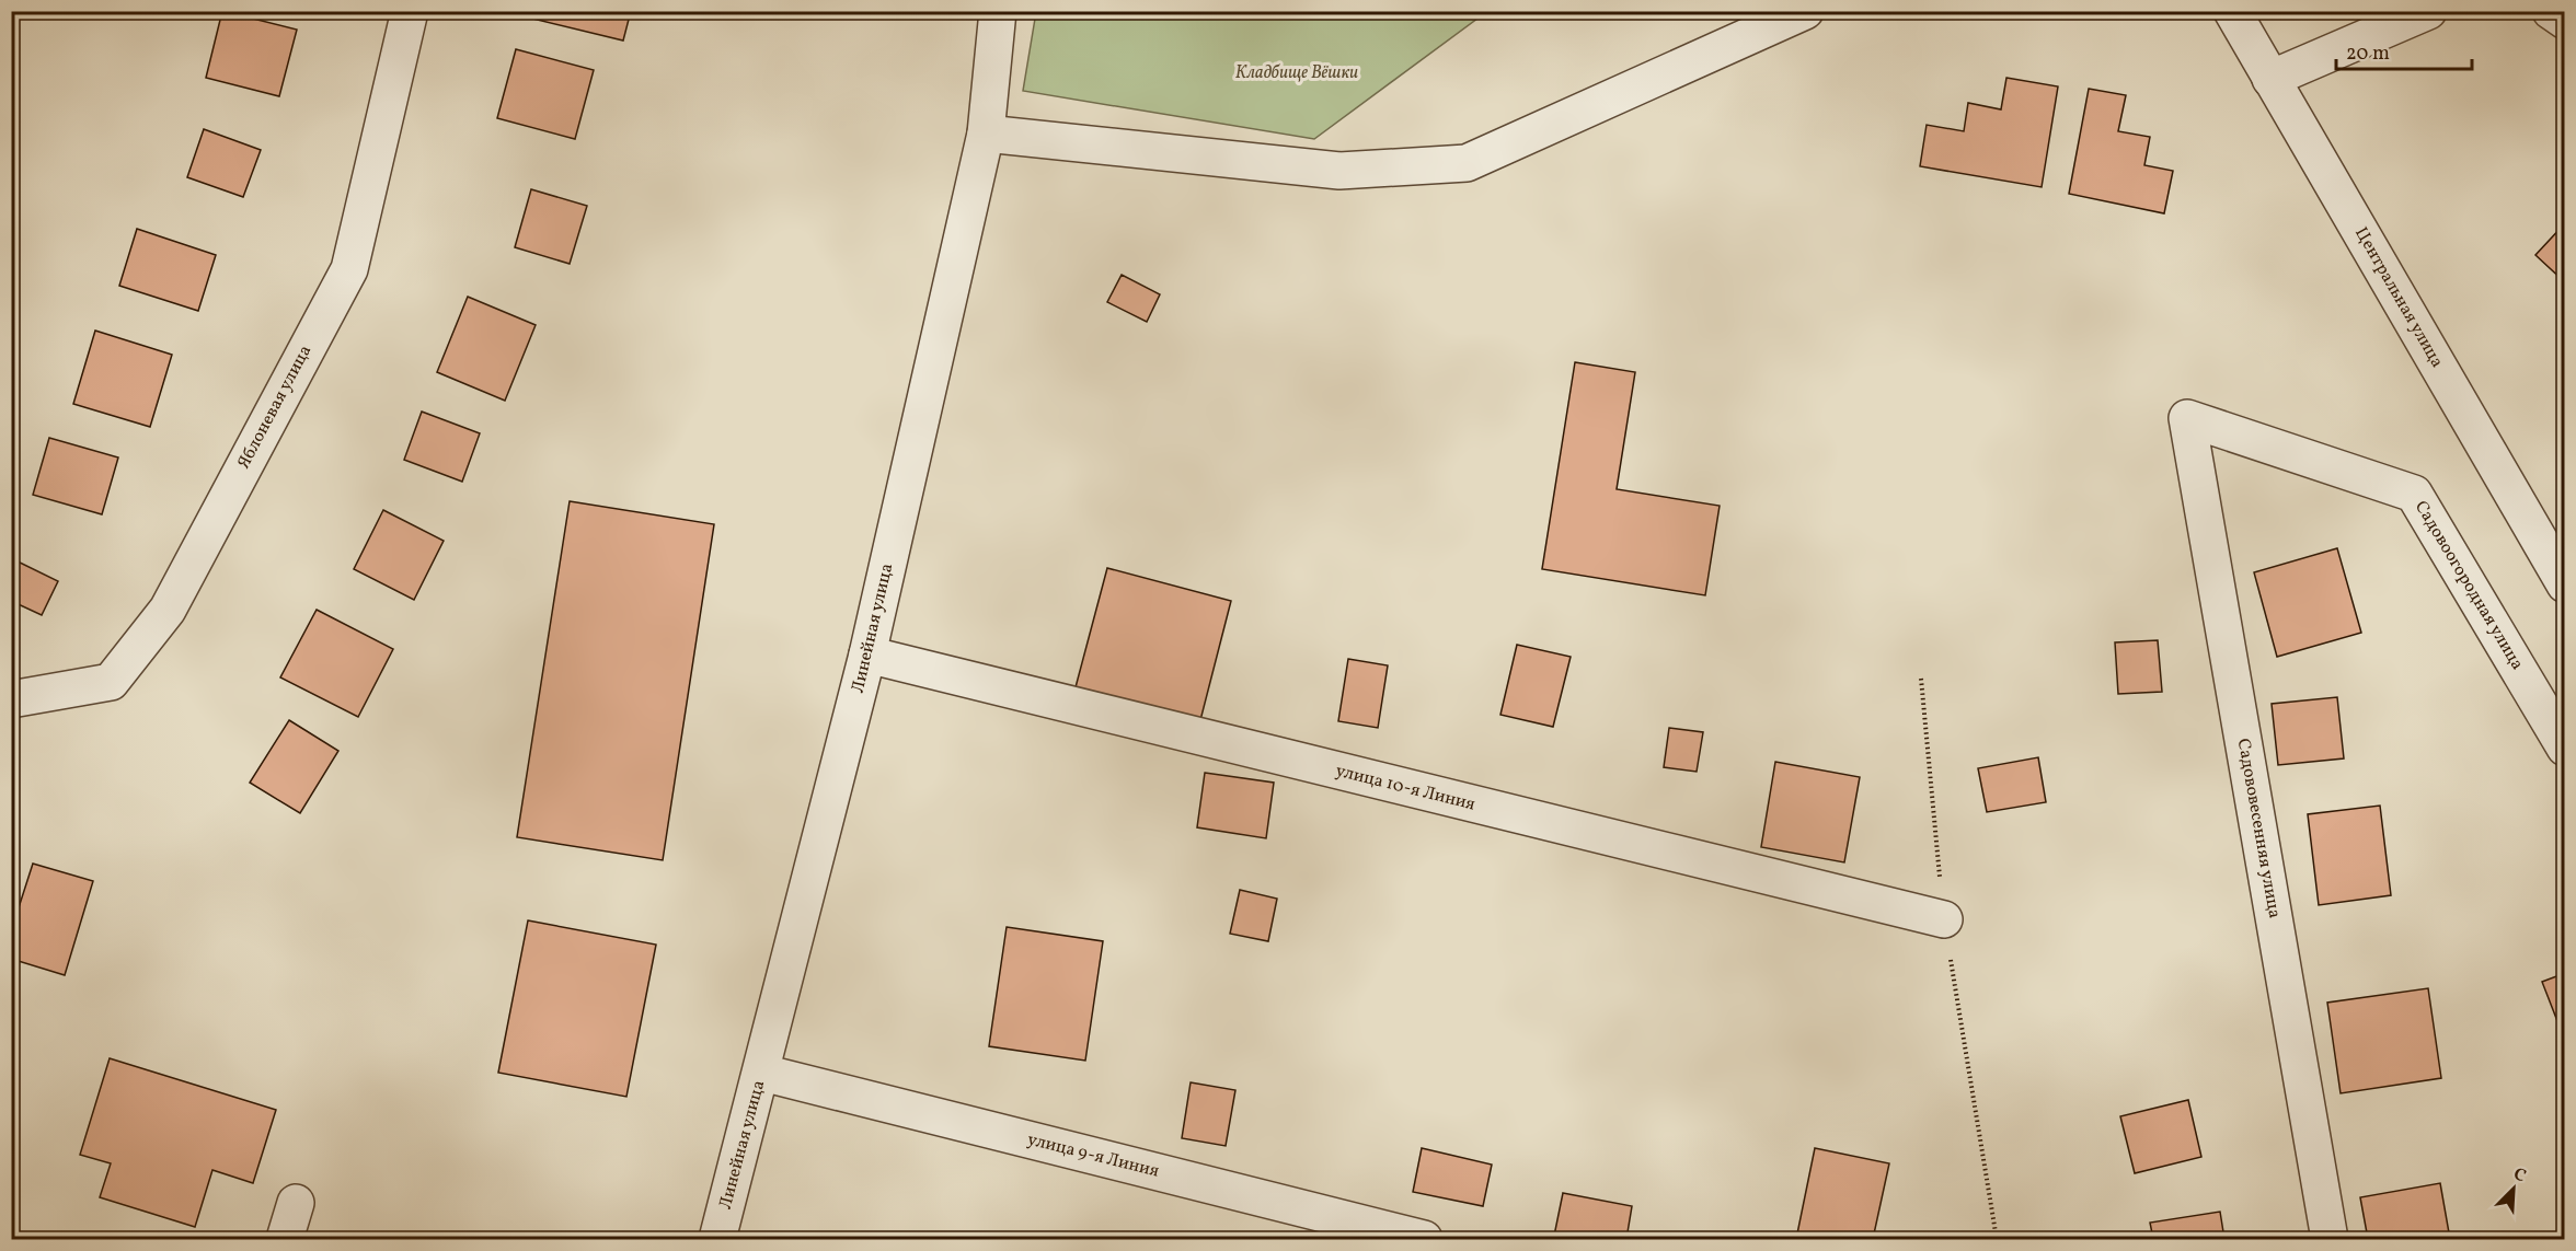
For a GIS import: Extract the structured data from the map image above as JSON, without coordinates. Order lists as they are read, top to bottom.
{
  "streets": {
    "street": [
      "Центральная улица",
      "Яблоневая улица",
      "Садовоогородная улица",
      "Линейная улица",
      "улица 10-я Линия",
      "Садововесенняя улица",
      "улица 9-я Линия"
    ]
  },
  "crossings": [
    ["Садовоогородная улица", "Садововесенняя улица"],
    ["Линейная улица", "улица 10-я Линия"],
    ["Линейная улица", "улица 9-я Линия"]
  ],
  "parks": ["Кладбище Вёшки"],
  "scale_bar": "20 m",
  "north": "top right"
}
